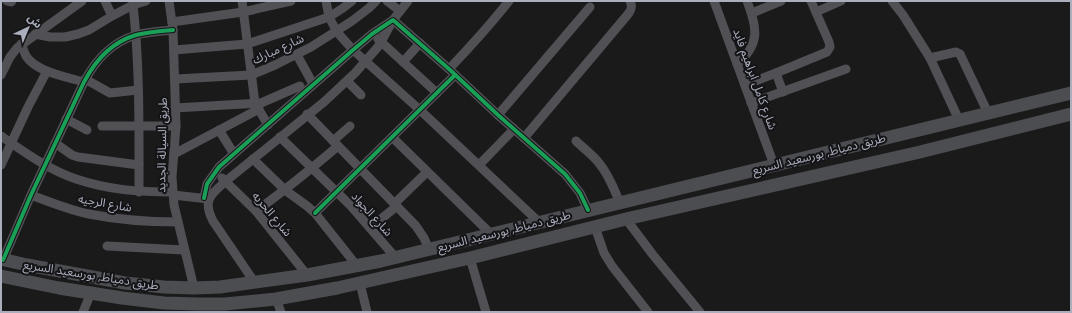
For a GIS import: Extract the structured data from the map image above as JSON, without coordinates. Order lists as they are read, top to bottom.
{
  "streets": {
    "highway": ["طريق دمياط, بورسعيد السريع"],
    "street": [
      "شارع مبارك",
      "شارع كامل ابراهيم فايد",
      "طريق السيالة الجديد",
      "شارع الرجيه",
      "شارع الحريه",
      "شارع الجواد"
    ]
  },
  "crossings": [
    ["شارع مبارك", "طريق السيالة الجديد"],
    ["شارع كامل ابراهيم فايد", "طريق دمياط, بورسعيد السريع"],
    ["طريق السيالة الجديد", "طريق دمياط, بورسعيد السريع"],
    ["طريق السيالة الجديد", "شارع الرجيه"],
    ["طريق دمياط, بورسعيد السريع", "شارع الحريه"],
    ["طريق دمياط, بورسعيد السريع", "شارع الجواد"]
  ],
  "north": "top right"
}
